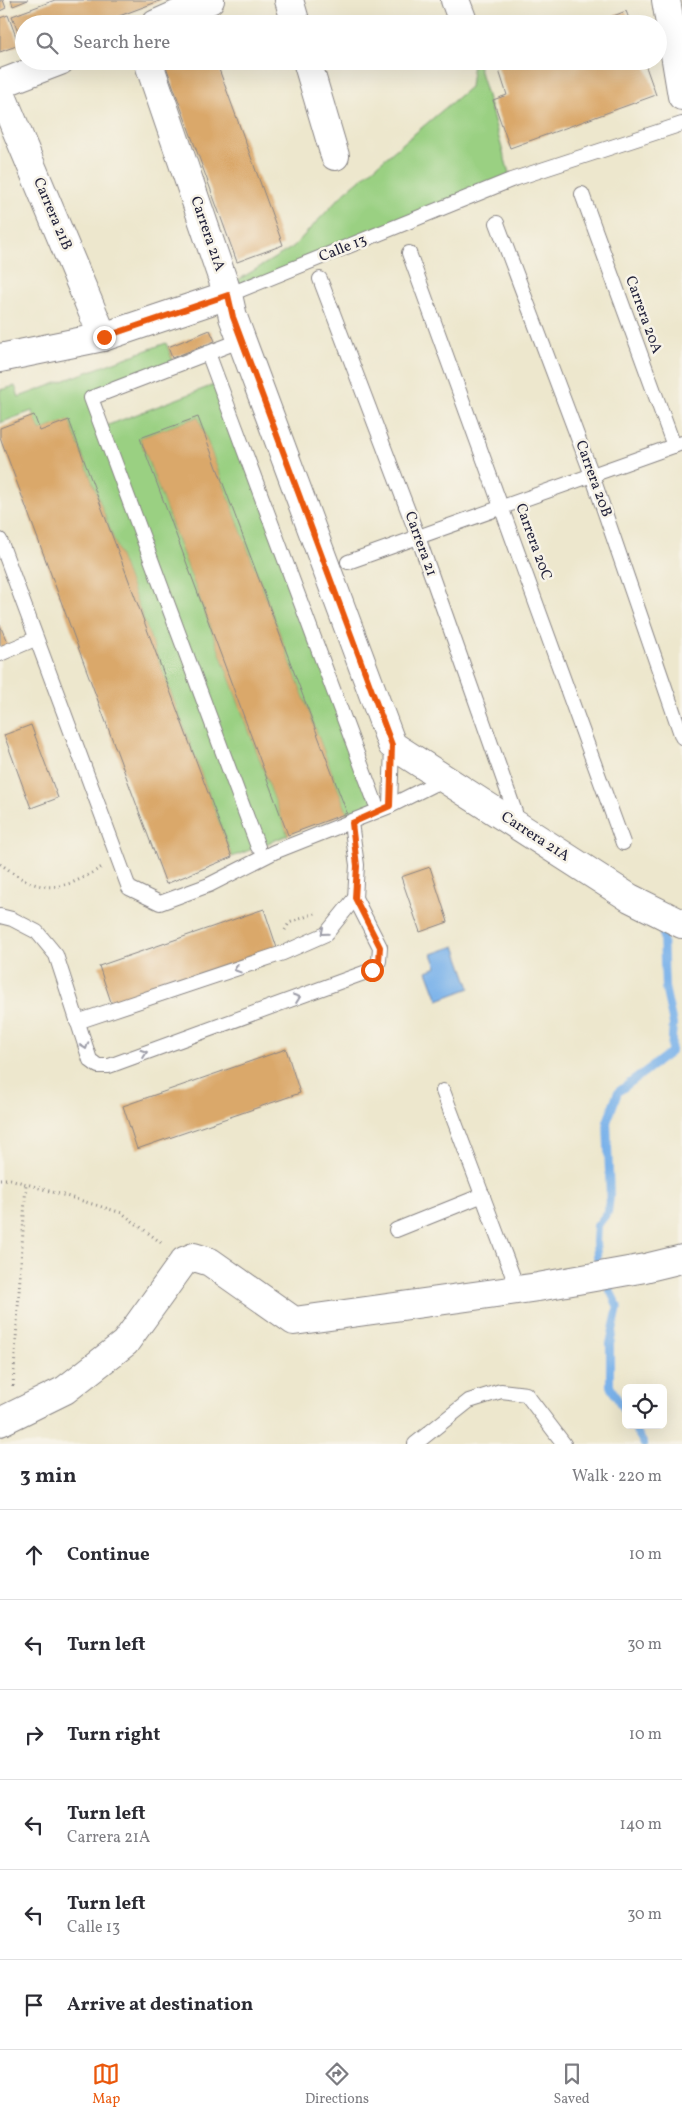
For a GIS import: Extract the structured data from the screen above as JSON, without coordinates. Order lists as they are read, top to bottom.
{
  "streets": {
    "street": ["Carrera 21B", "Carrera 21A", "Calle 13"],
    "lane": [
      "Carrera 20A",
      "Carrera 20B",
      "Carrera 20C",
      "Carrera 21"
    ]
  },
  "crossings": [
    ["Carrera 21B", "Calle 13"],
    ["Carrera 21A", "Calle 13"]
  ],
  "page": {
    "search": "Search here",
    "heading": ["3 min", "Walk · 220 m"],
    "list": [
      ["Continue", "10 m"],
      ["Turn left", "30 m"],
      ["Turn right", "10 m"],
      ["Turn left", "Carrera 21A", "140 m"],
      ["Turn left", "Calle 13", "30 m"],
      "Arrive at destination"
    ],
    "nav": ["Map", "Directions", "Saved"]
  }
}
